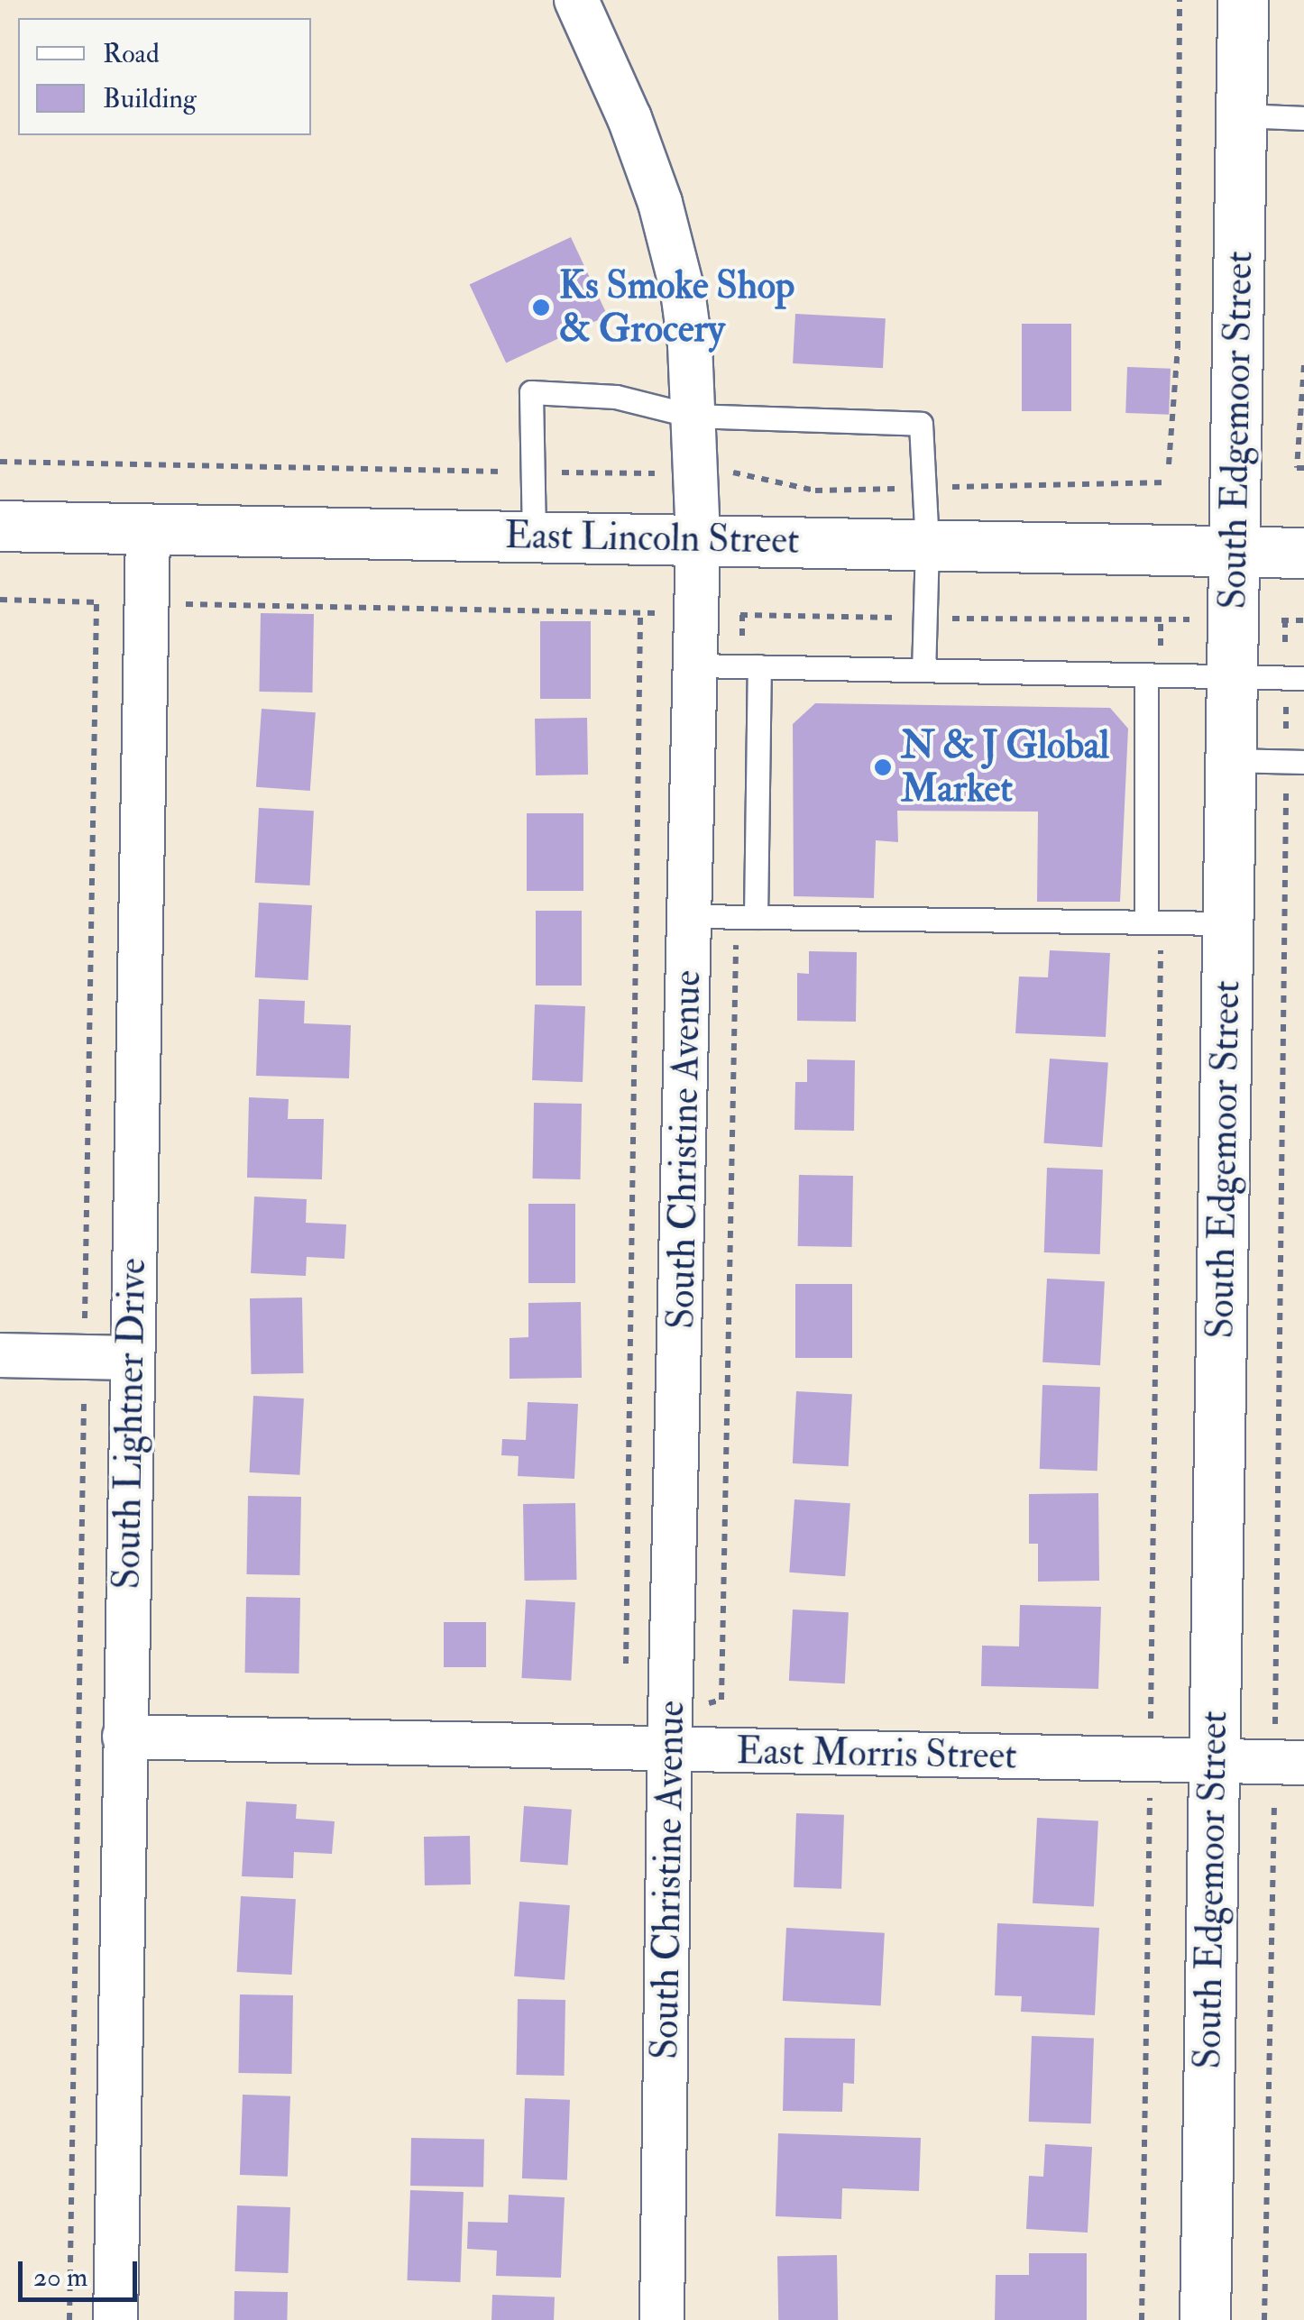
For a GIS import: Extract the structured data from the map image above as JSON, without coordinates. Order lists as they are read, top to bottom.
{
  "streets": {
    "street": [
      "South Edgemoor Street",
      "East Lincoln Street",
      "South Christine Avenue",
      "South Lightner Drive",
      "East Morris Street"
    ]
  },
  "crossings": [
    ["South Edgemoor Street", "East Lincoln Street"],
    ["South Edgemoor Street", "East Morris Street"],
    ["East Lincoln Street", "South Christine Avenue"],
    ["East Lincoln Street", "South Lightner Drive"],
    ["South Christine Avenue", "East Morris Street"],
    ["South Lightner Drive", "East Morris Street"]
  ],
  "places": ["Ks Smoke Shop & Grocery", "N & J Global Market"],
  "legend": ["Road", "Building"],
  "scale_bar": "20 m"
}
